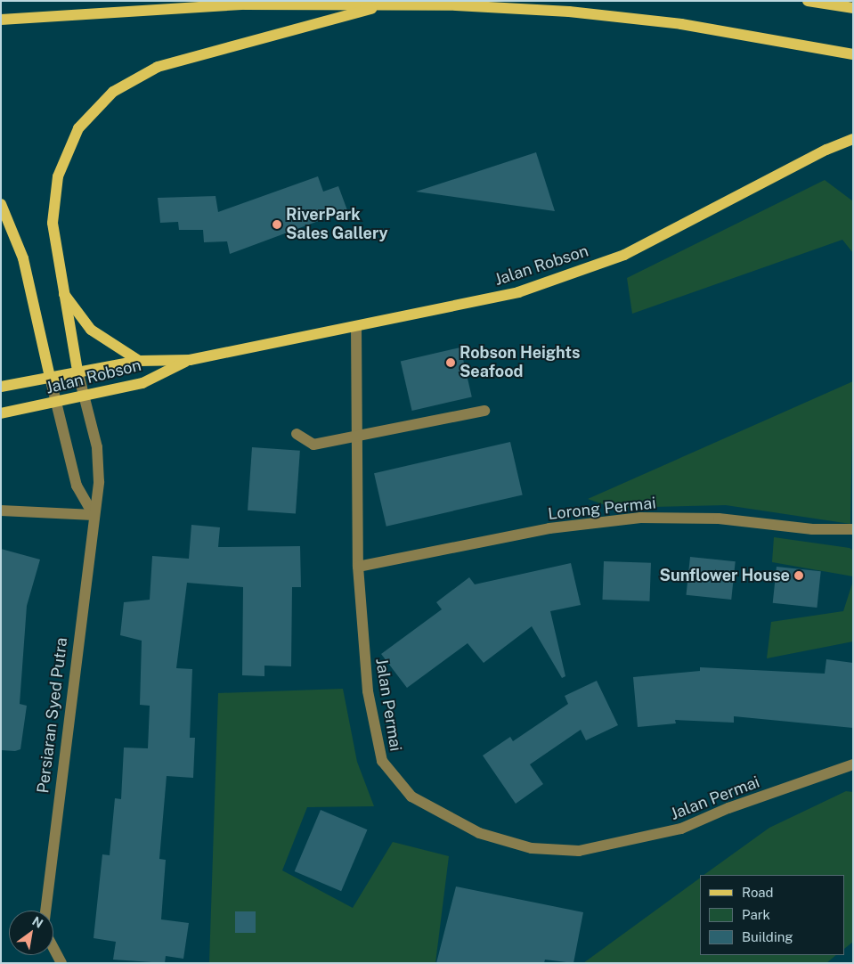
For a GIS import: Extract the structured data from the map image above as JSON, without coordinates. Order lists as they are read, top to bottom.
{
  "streets": {
    "main road": ["Jalan Robson"],
    "street": ["Lorong Permai", "Jalan Permai", "Persiaran Syed Putra"]
  },
  "crossings": [
    ["Jalan Robson", "Jalan Permai"],
    ["Jalan Robson", "Persiaran Syed Putra"],
    ["Lorong Permai", "Jalan Permai"]
  ],
  "places": ["RiverPark Sales Gallery", "Robson Heights Seafood", "Sunflower House"],
  "legend": ["Road", "Park", "Building"],
  "north": "top right"
}
